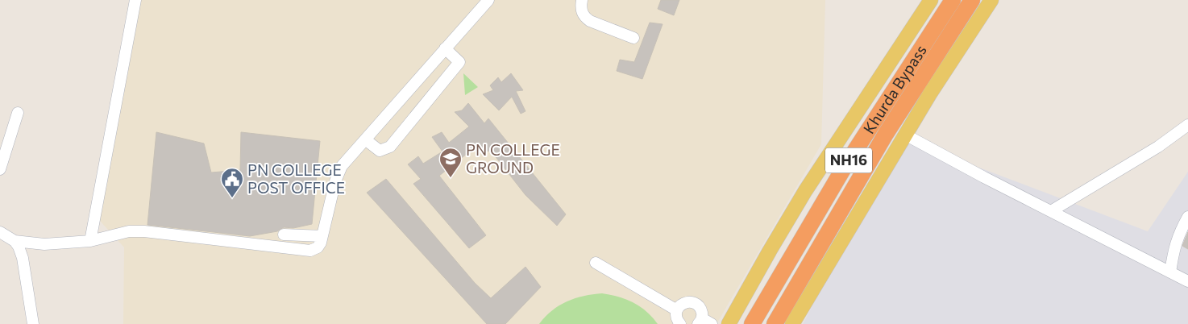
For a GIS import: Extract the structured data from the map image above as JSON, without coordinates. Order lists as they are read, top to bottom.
{
  "streets": {
    "highway": ["Khurda Bypass", "NH16"]
  },
  "places": {
    "school or university": ["PN COLLEGE GROUND"],
    "public building": ["PN COLLEGE POST OFFICE"]
  }
}
